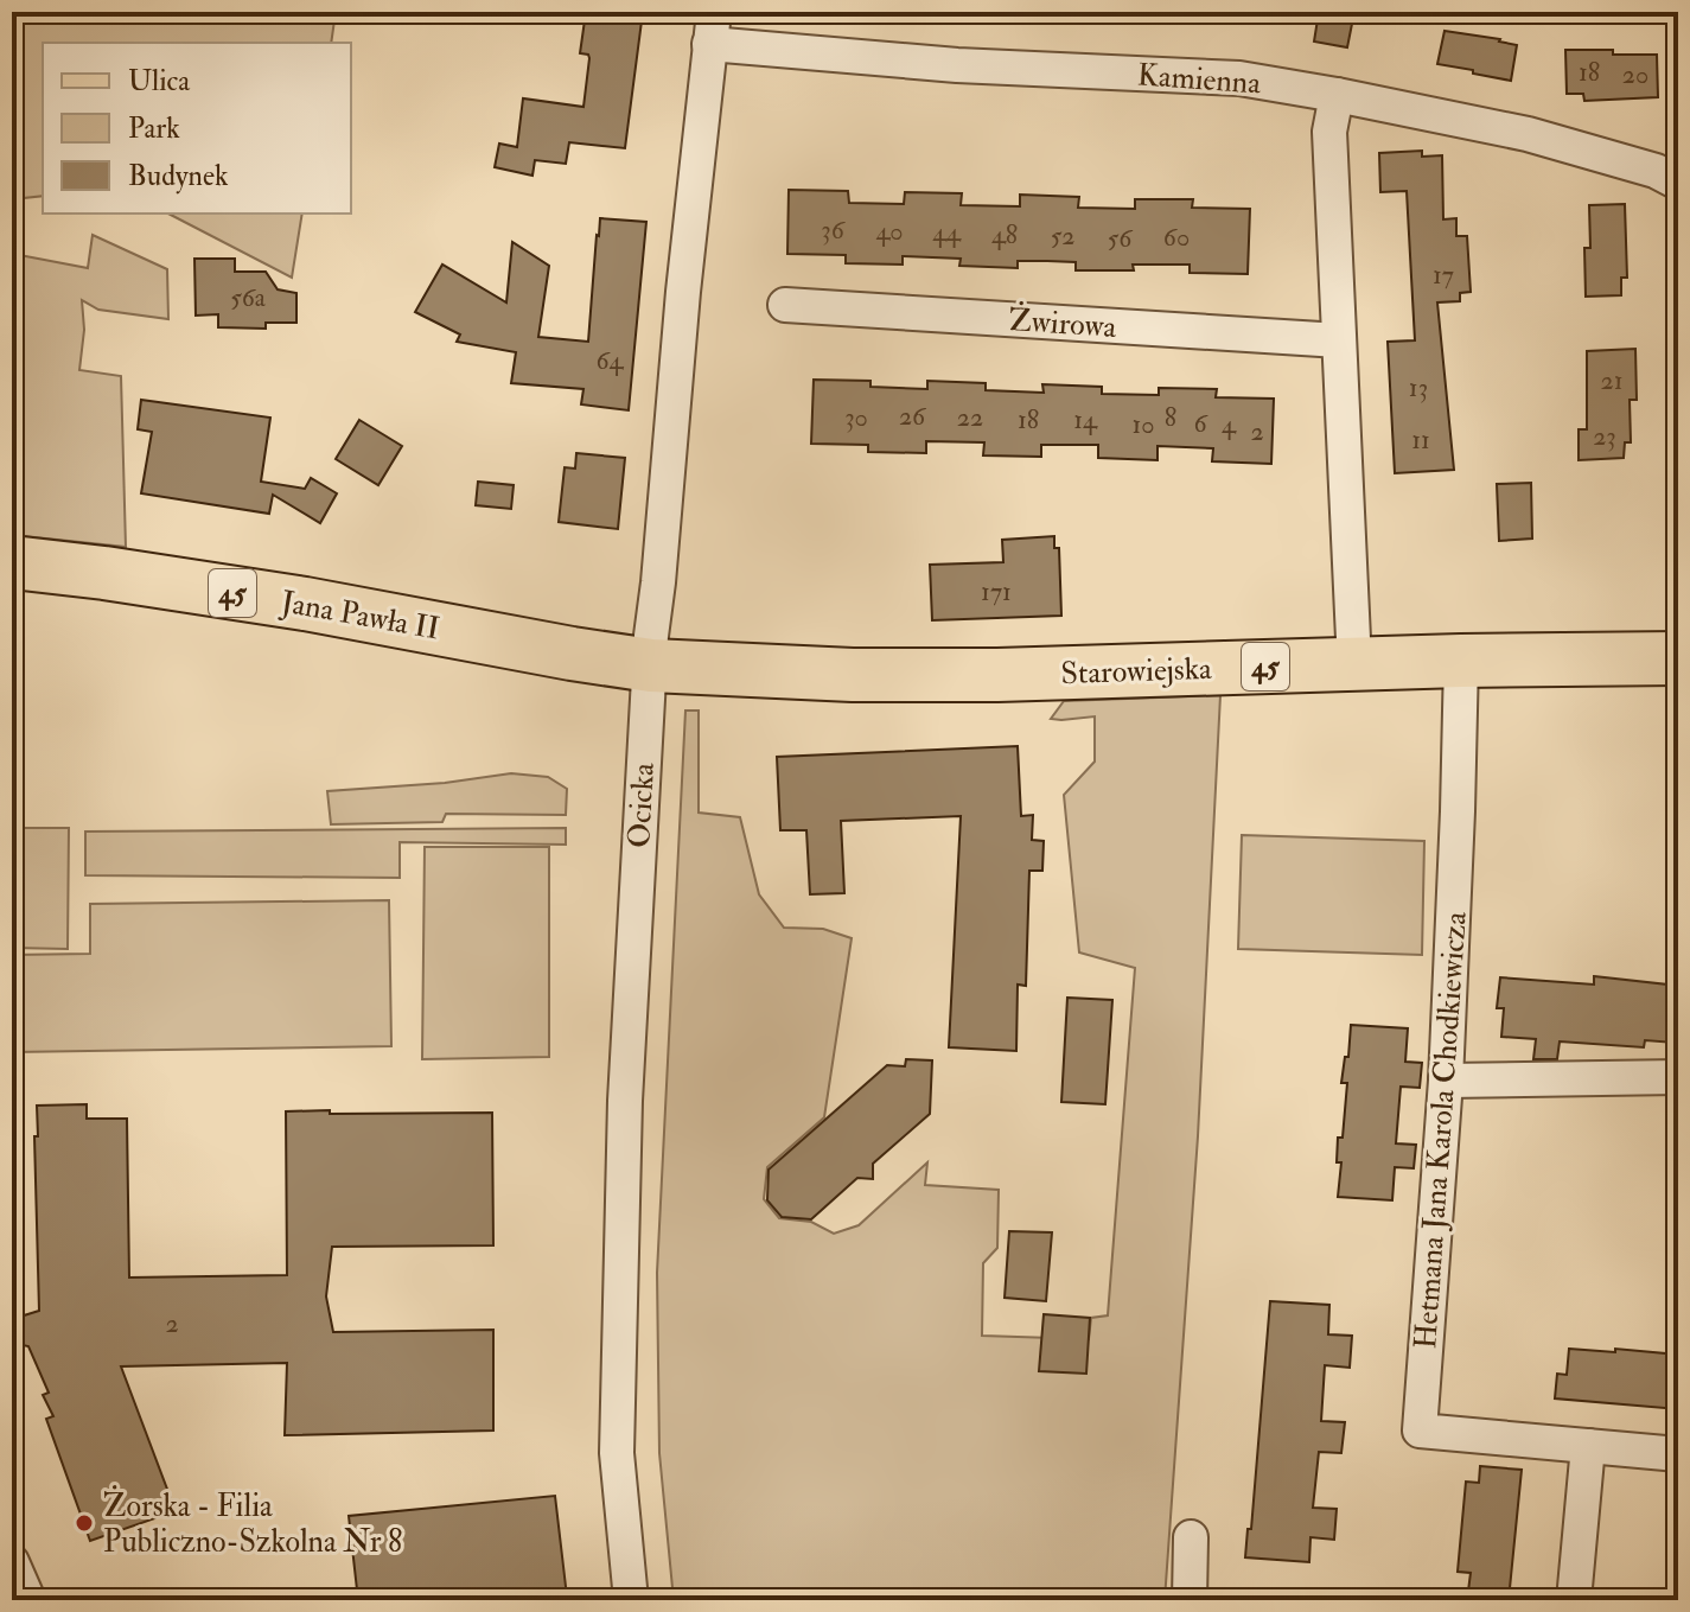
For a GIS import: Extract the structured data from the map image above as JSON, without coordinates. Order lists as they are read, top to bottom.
{
  "streets": {
    "main road": ["45", "Jana Pawła II", "Starowiejska"],
    "street": [
      "Kamienna",
      "Żwirowa",
      "Ocicka",
      "Hetmana Jana Karola Chodkiewicza"
    ]
  },
  "crossings": [
    ["Kamienna", "Ocicka"],
    ["Jana Pawła II", "Starowiejska"],
    ["Jana Pawła II", "Ocicka"],
    ["Starowiejska", "Ocicka"],
    ["Starowiejska", "Hetmana Jana Karola Chodkiewicza"]
  ],
  "places": ["Żorska - Filia Publiczno-Szkolna Nr 8"],
  "house_numbers": [
    "18",
    "20",
    "36",
    "40",
    "44",
    "48",
    "52",
    "60",
    "56",
    "17",
    "56a",
    "64",
    "21",
    "13",
    "26",
    "30",
    "22",
    "8",
    "18",
    "14",
    "6",
    "10",
    "4",
    "2",
    "23",
    "11",
    "171",
    "2"
  ],
  "legend": ["Ulica", "Park", "Budynek"]
}
